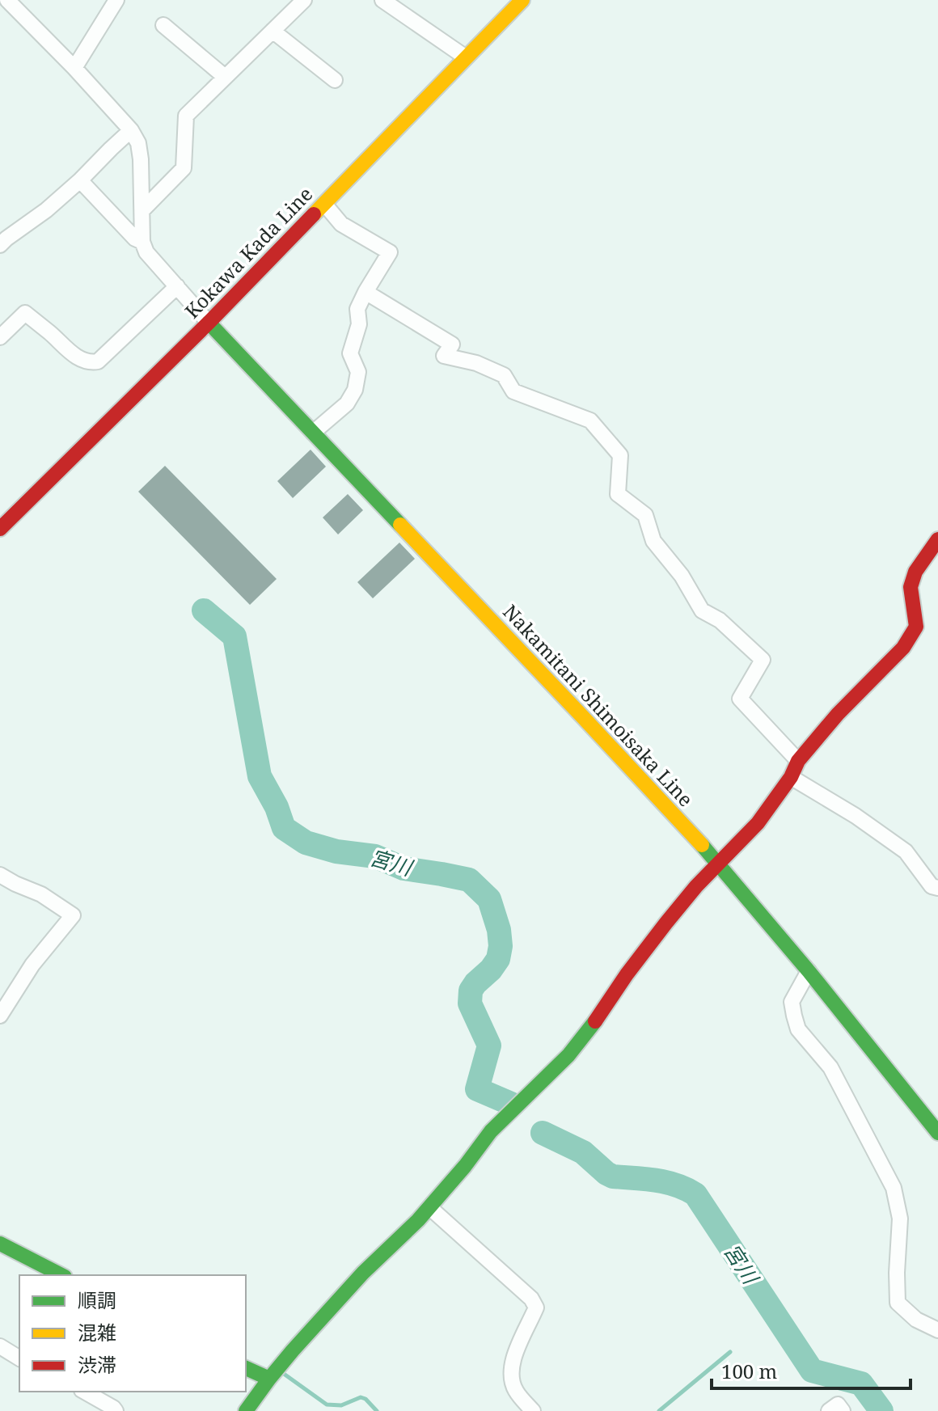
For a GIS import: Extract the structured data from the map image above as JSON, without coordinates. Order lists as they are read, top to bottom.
{
  "streets": {
    "main road": ["Kokawa Kada Line", "Nakamitani Shimoisaka Line"]
  },
  "crossings": [
    ["Kokawa Kada Line", "Nakamitani Shimoisaka Line"]
  ],
  "water": ["宮川"],
  "legend": ["順調", "混雑", "渋滞"],
  "scale_bar": "100 m"
}
